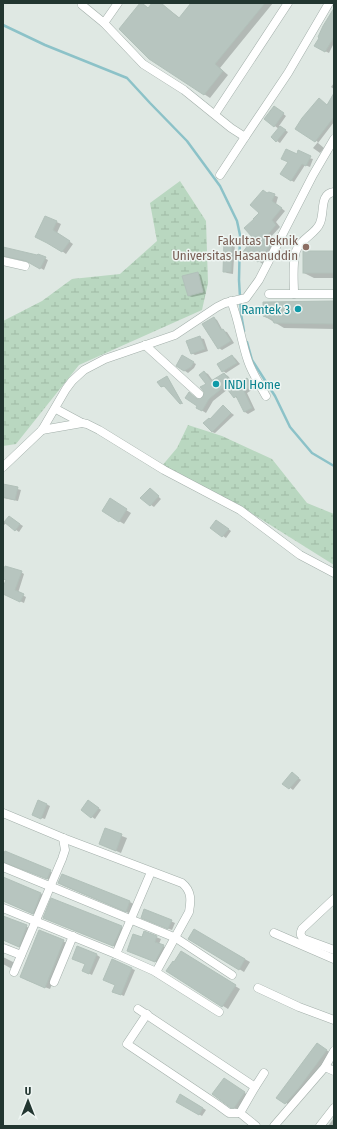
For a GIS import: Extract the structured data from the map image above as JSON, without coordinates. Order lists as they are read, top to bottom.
{
  "places": ["Fakultas Teknik Universitas Hasanuddin", "Ramtek 3", "INDI Home"],
  "north": "top"
}
